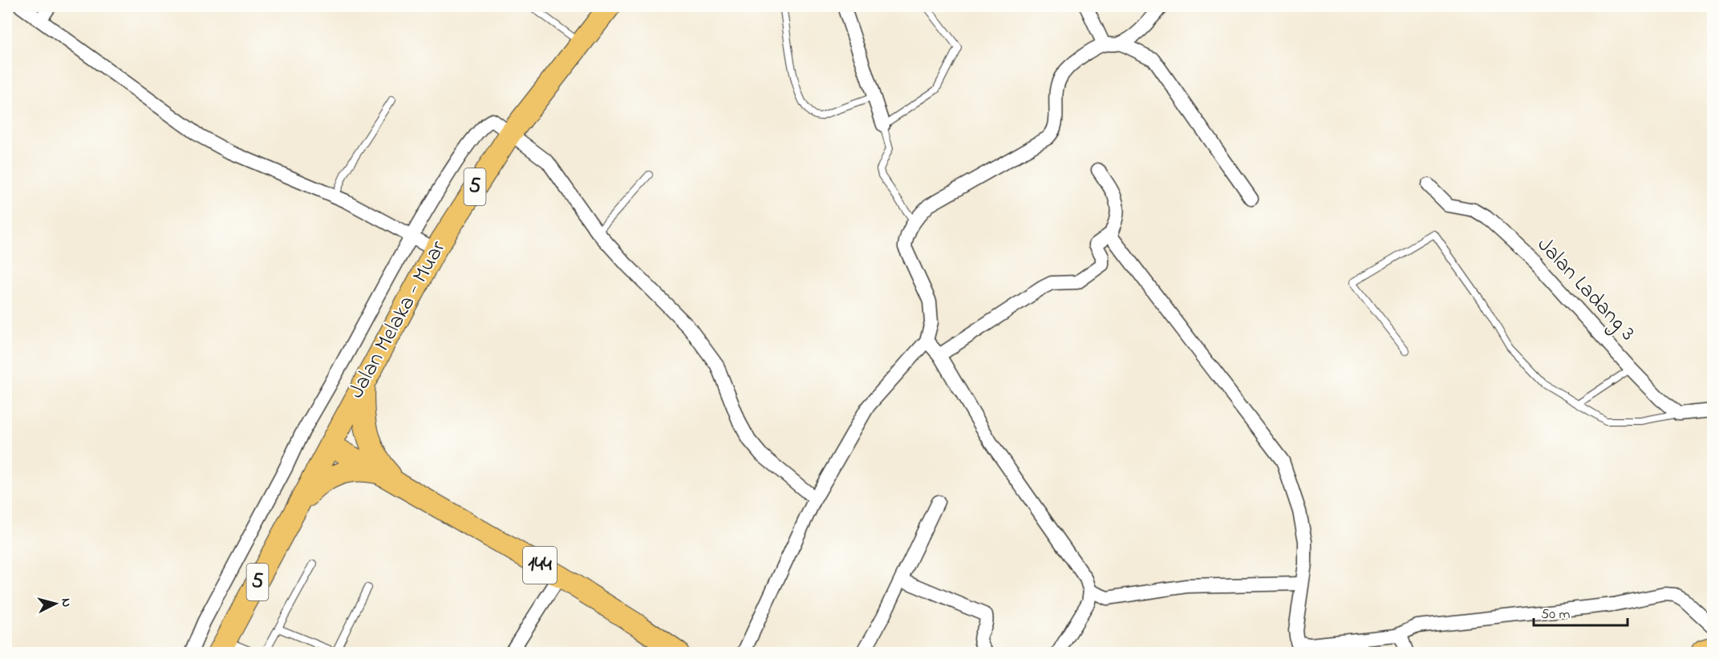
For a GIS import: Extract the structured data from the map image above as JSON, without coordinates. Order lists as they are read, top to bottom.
{
  "streets": {
    "main road": ["5", "Jalan Melaka - Muar", "144"],
    "street": ["Jalan Ladang 3"]
  },
  "crossings": [
    ["Jalan Melaka - Muar", "144"]
  ],
  "scale_bar": "50 m",
  "north": "right"
}
